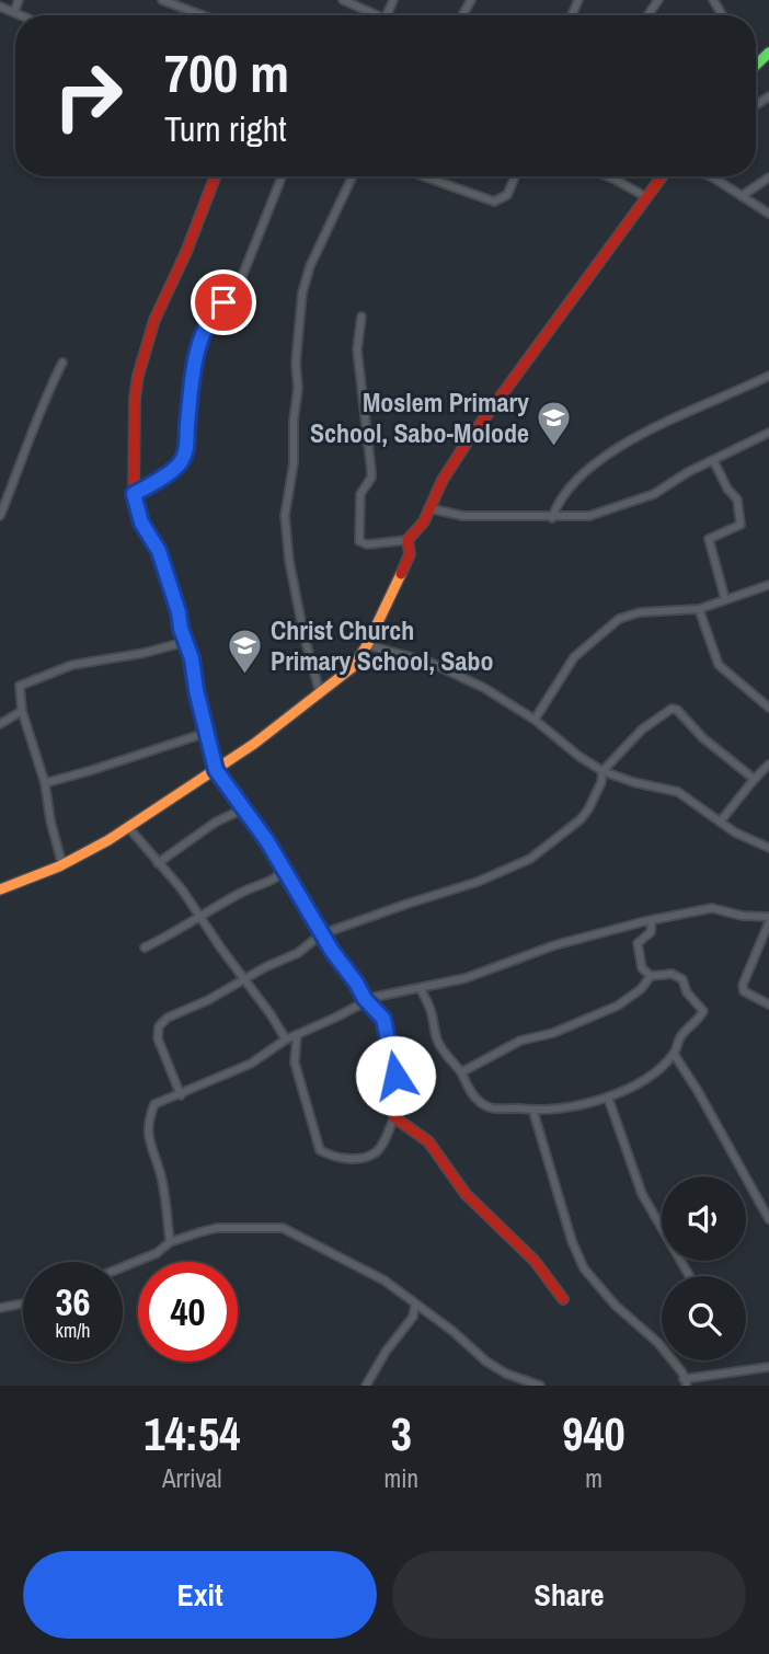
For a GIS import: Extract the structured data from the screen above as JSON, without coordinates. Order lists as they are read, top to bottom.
{
  "places": {
    "school or university": ["Moslem Primary School, Sabo-Molode", "Christ Church Primary School, Sabo"]
  },
  "page": {
    "turn": ["700 m", "Turn right"],
    "speed": "36 km/h",
    "limit": "40",
    "eta": [
      "14:54",
      "Arrival",
      "3",
      "min",
      "940",
      "m"
    ],
    "buttons": ["Exit", "Share"]
  }
}
